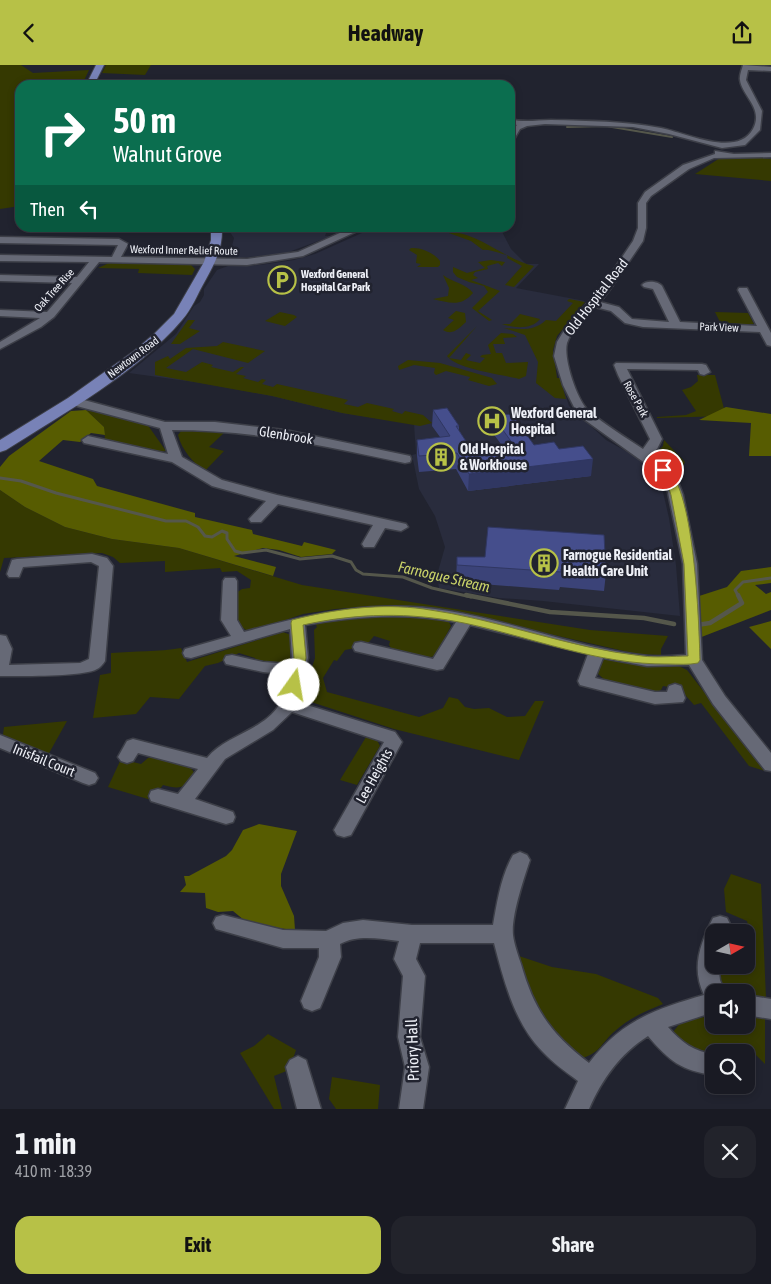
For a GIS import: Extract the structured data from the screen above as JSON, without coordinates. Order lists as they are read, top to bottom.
{
  "streets": {
    "main road": ["Newtown Road"],
    "street": [
      "Wexford Inner Relief Route",
      "Oak Tree Rise",
      "Old Hospital Road",
      "Park View",
      "Rose Park",
      "Glenbrook",
      "Inisfail Court",
      "Lee Heights",
      "Priory Hall"
    ]
  },
  "crossings": [
    ["Wexford Inner Relief Route", "Oak Tree Rise"],
    ["Wexford Inner Relief Route", "Newtown Road"],
    ["Old Hospital Road", "Park View"],
    ["Old Hospital Road", "Rose Park"],
    ["Newtown Road", "Glenbrook"]
  ],
  "water": ["Farnogue Stream"],
  "places": {
    "parking": ["Wexford General Hospital Car Park"],
    "hospital": ["Wexford General Hospital"],
    "building": ["Old Hospital & Workhouse", "Farnogue Residential Health Care Unit"]
  },
  "north": "right",
  "page": {
    "header": "Headway",
    "turn": ["50 m", "Walnut Grove"],
    "then": "Then",
    "heading": ["1 min", "410 m · 18:39"],
    "buttons": ["Exit", "Share"]
  }
}
